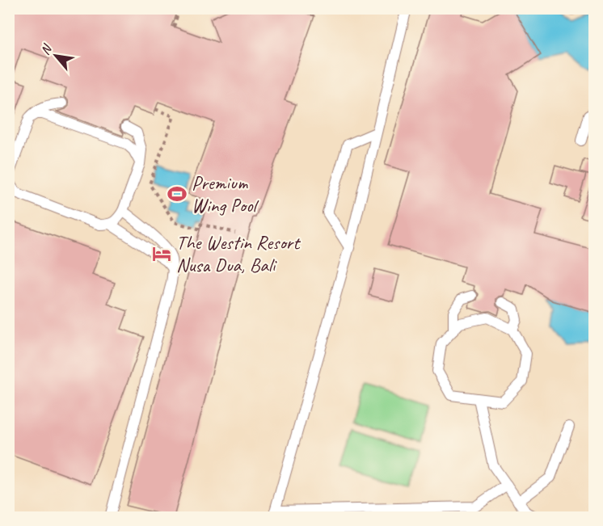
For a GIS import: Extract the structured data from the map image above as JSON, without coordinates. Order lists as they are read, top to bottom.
{
  "places": {
    "sports": ["Premium Wing Pool"],
    "hotel": ["The Westin Resort Nusa Dua, Bali"]
  },
  "north": "top left"
}
